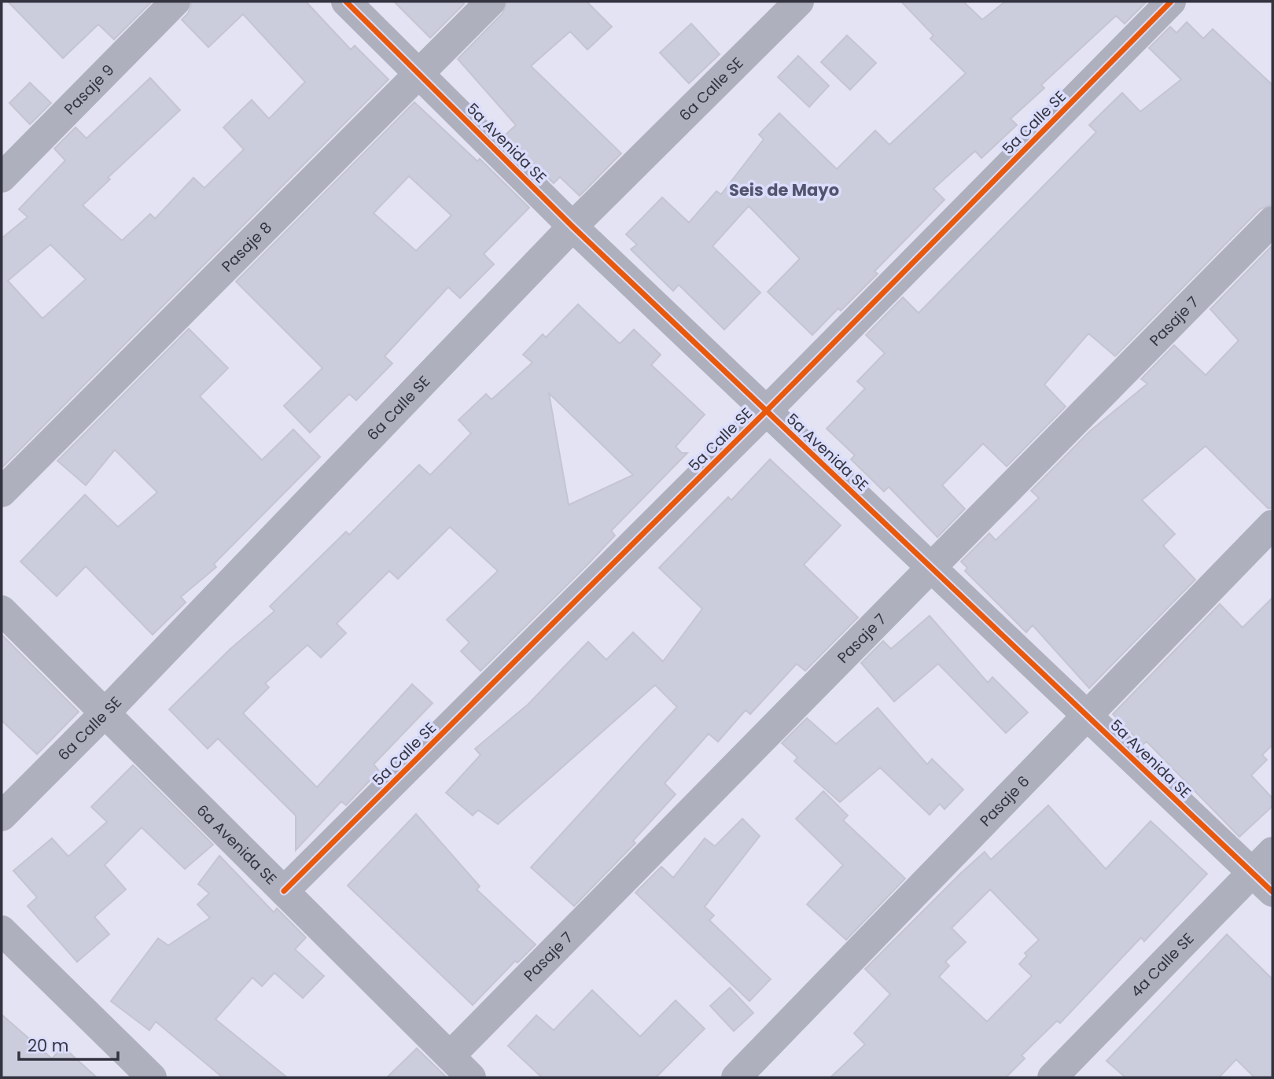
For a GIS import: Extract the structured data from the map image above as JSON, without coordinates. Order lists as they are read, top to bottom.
{
  "streets": {
    "street": [
      "6a Calle SE",
      "Pasaje 9",
      "5a Calle SE",
      "5a Avenida SE",
      "Pasaje 8",
      "Pasaje 7",
      "Pasaje 6",
      "6a Avenida SE",
      "4a Calle SE"
    ]
  },
  "crossings": [
    ["6a Calle SE", "5a Avenida SE"],
    ["6a Calle SE", "6a Avenida SE"],
    ["5a Calle SE", "5a Avenida SE"],
    ["5a Calle SE", "6a Avenida SE"],
    ["5a Avenida SE", "Pasaje 8"],
    ["5a Avenida SE", "Pasaje 7"],
    ["5a Avenida SE", "Pasaje 6"],
    ["5a Avenida SE", "4a Calle SE"],
    ["Pasaje 7", "6a Avenida SE"]
  ],
  "districts": ["Seis de Mayo"],
  "scale_bar": "20 m"
}
